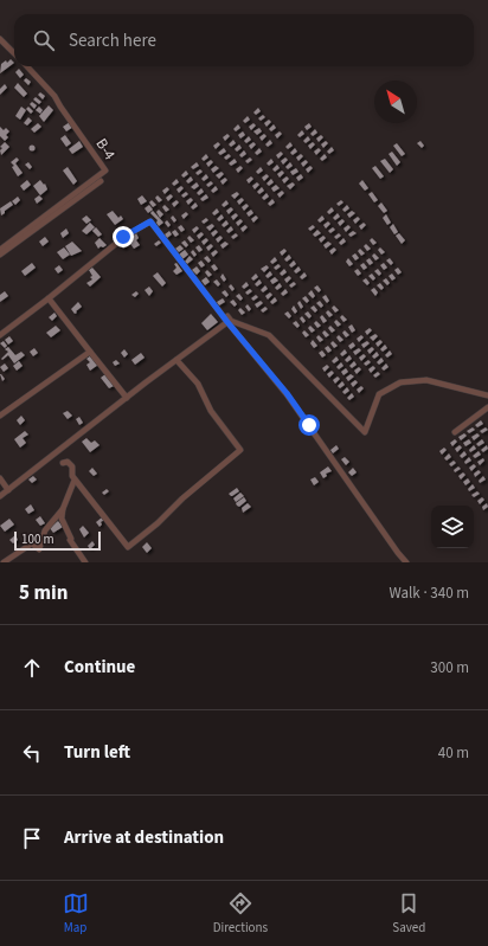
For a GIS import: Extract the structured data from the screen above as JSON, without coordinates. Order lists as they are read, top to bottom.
{
  "streets": {
    "street": ["B-4"]
  },
  "scale_bar": "100 m",
  "north": "top left",
  "page": {
    "search": "Search here",
    "scale": "100 m",
    "heading": ["5 min", "Walk · 340 m"],
    "list": [
      ["Continue", "300 m"],
      ["Turn left", "40 m"],
      "Arrive at destination"
    ],
    "nav": ["Map", "Directions", "Saved"]
  }
}
